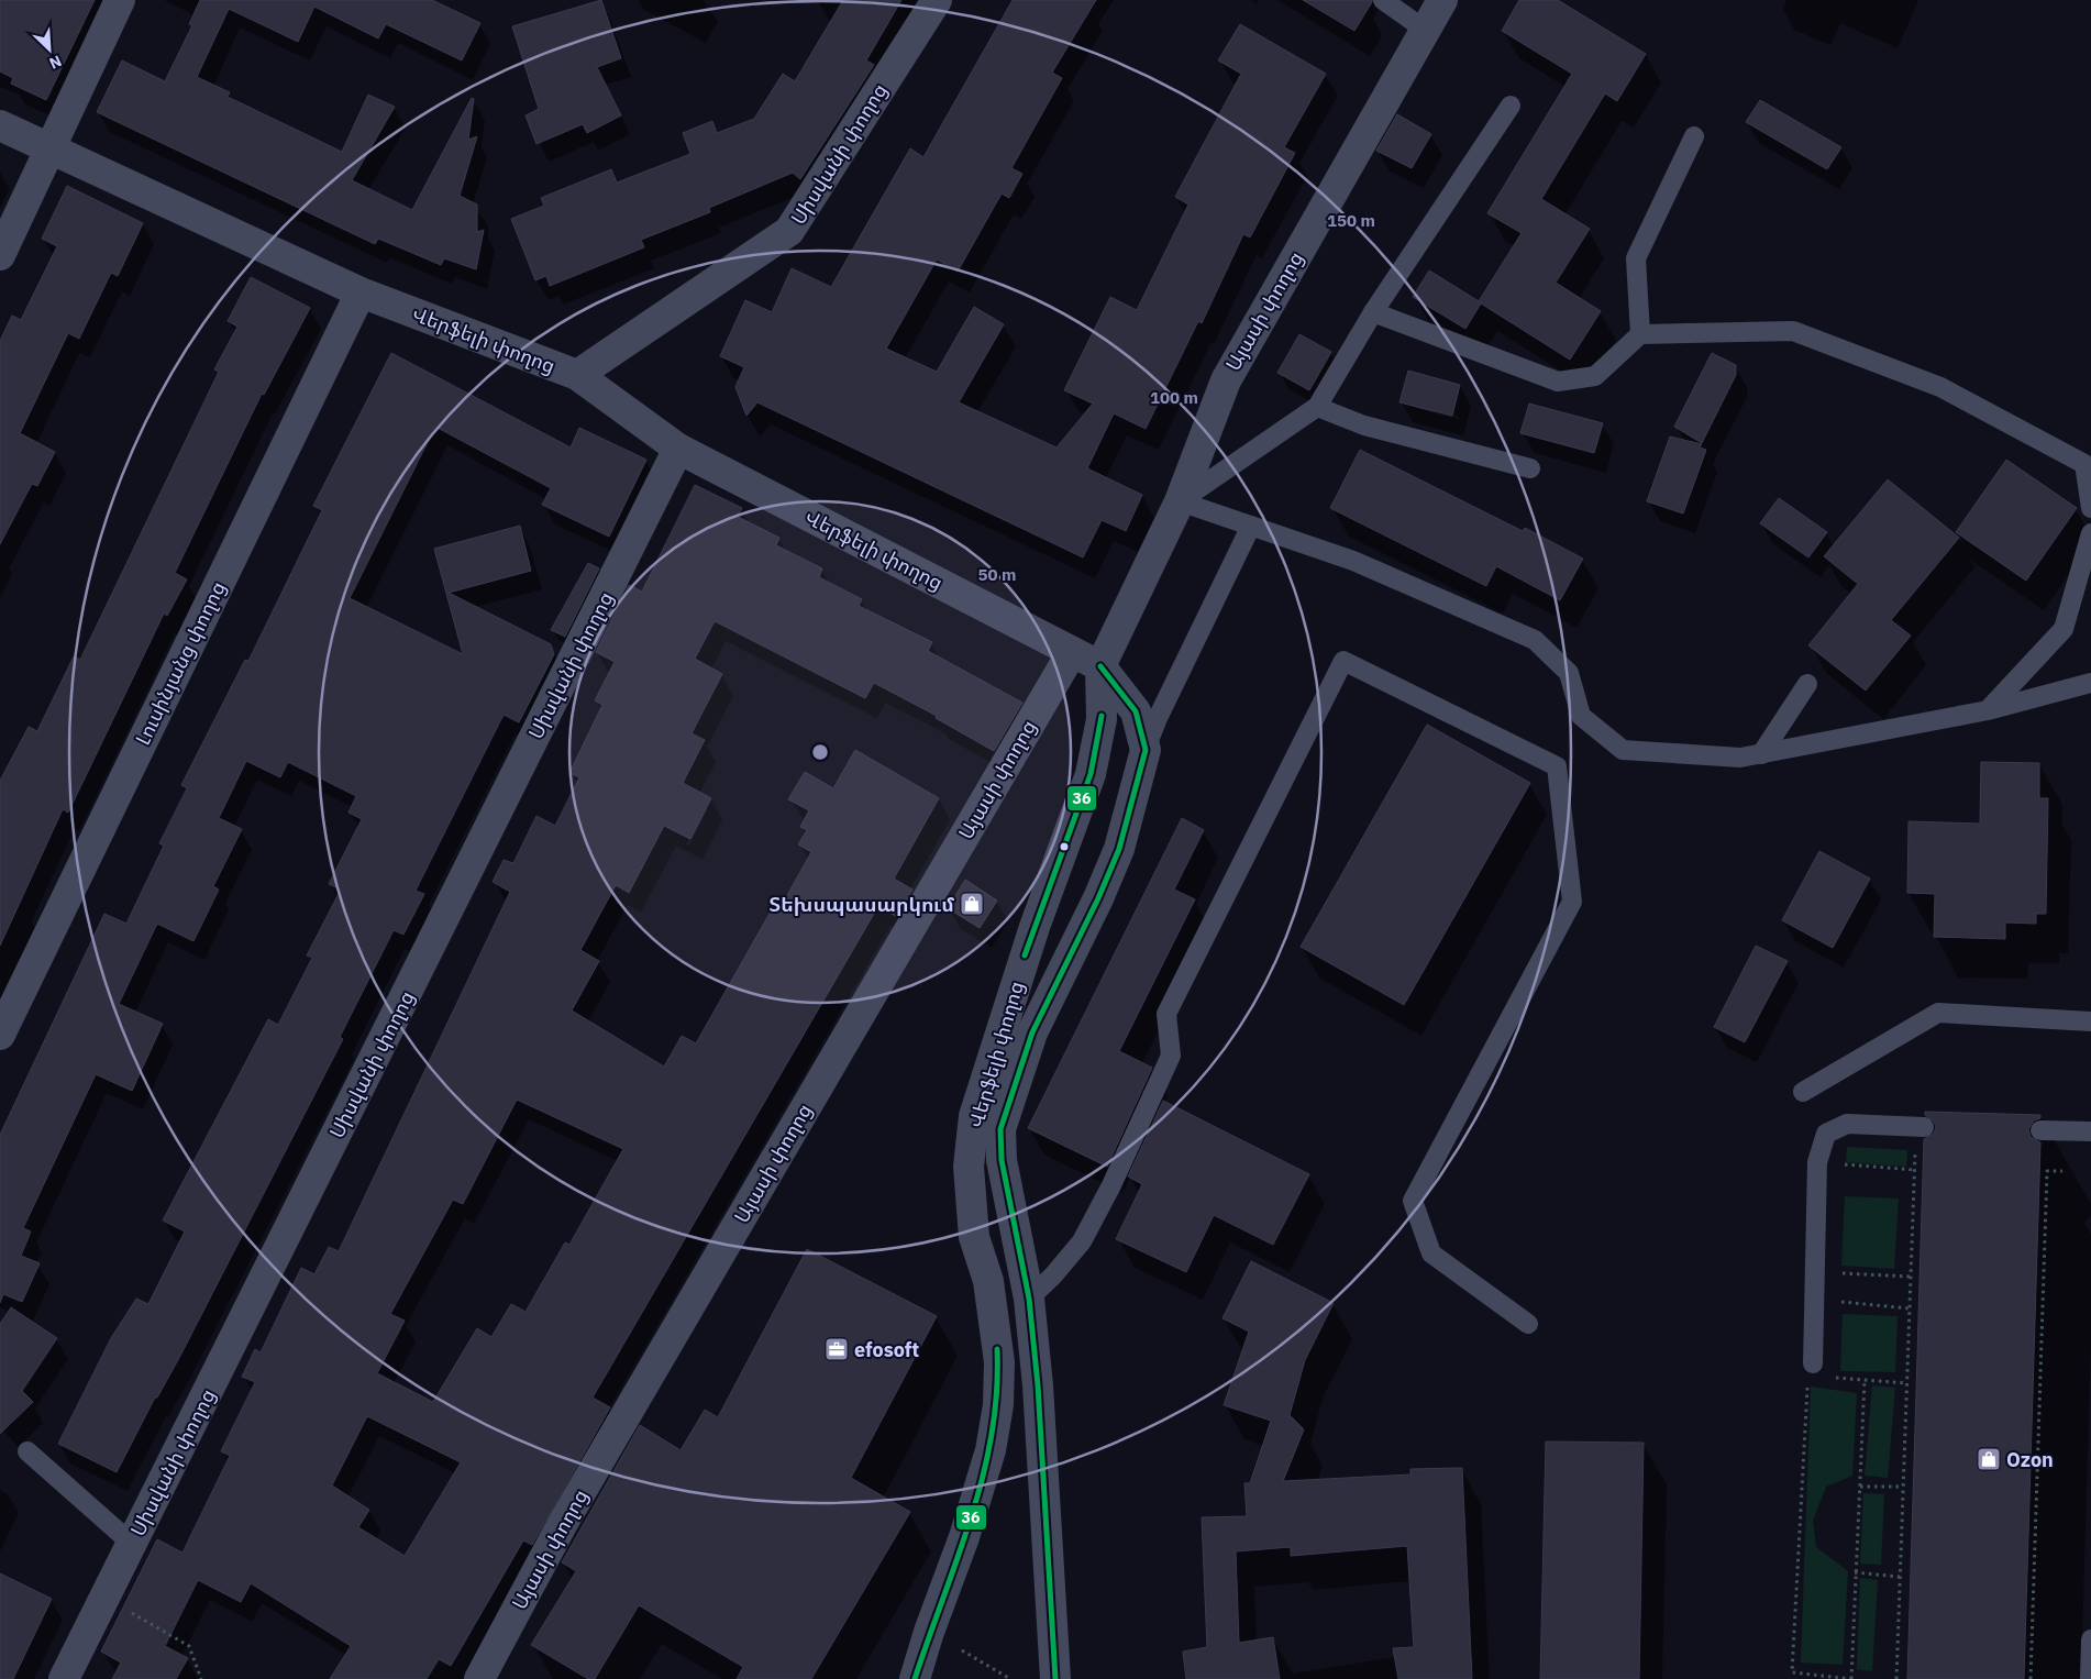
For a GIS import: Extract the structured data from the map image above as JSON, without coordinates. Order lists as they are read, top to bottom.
{
  "streets": {
    "street": [
      "Սիսվանի փողոց",
      "Այասի փողոց",
      "Վերֆելի փողոց",
      "Լուսինյանց փողոց"
    ]
  },
  "crossings": [
    ["Սիսվանի փողոց", "Վերֆելի փողոց"],
    ["Այասի փողոց", "Վերֆելի փողոց"],
    ["Վերֆելի փողոց", "Լուսինյանց փողոց"]
  ],
  "places": {
    "shop": ["Տեխսպասարկում", "Ozon"],
    "office": ["efosoft"]
  },
  "lines": ["transit line 36"],
  "north": "bottom right",
  "rings": ["150 m", "100 m", "50 m"]
}
